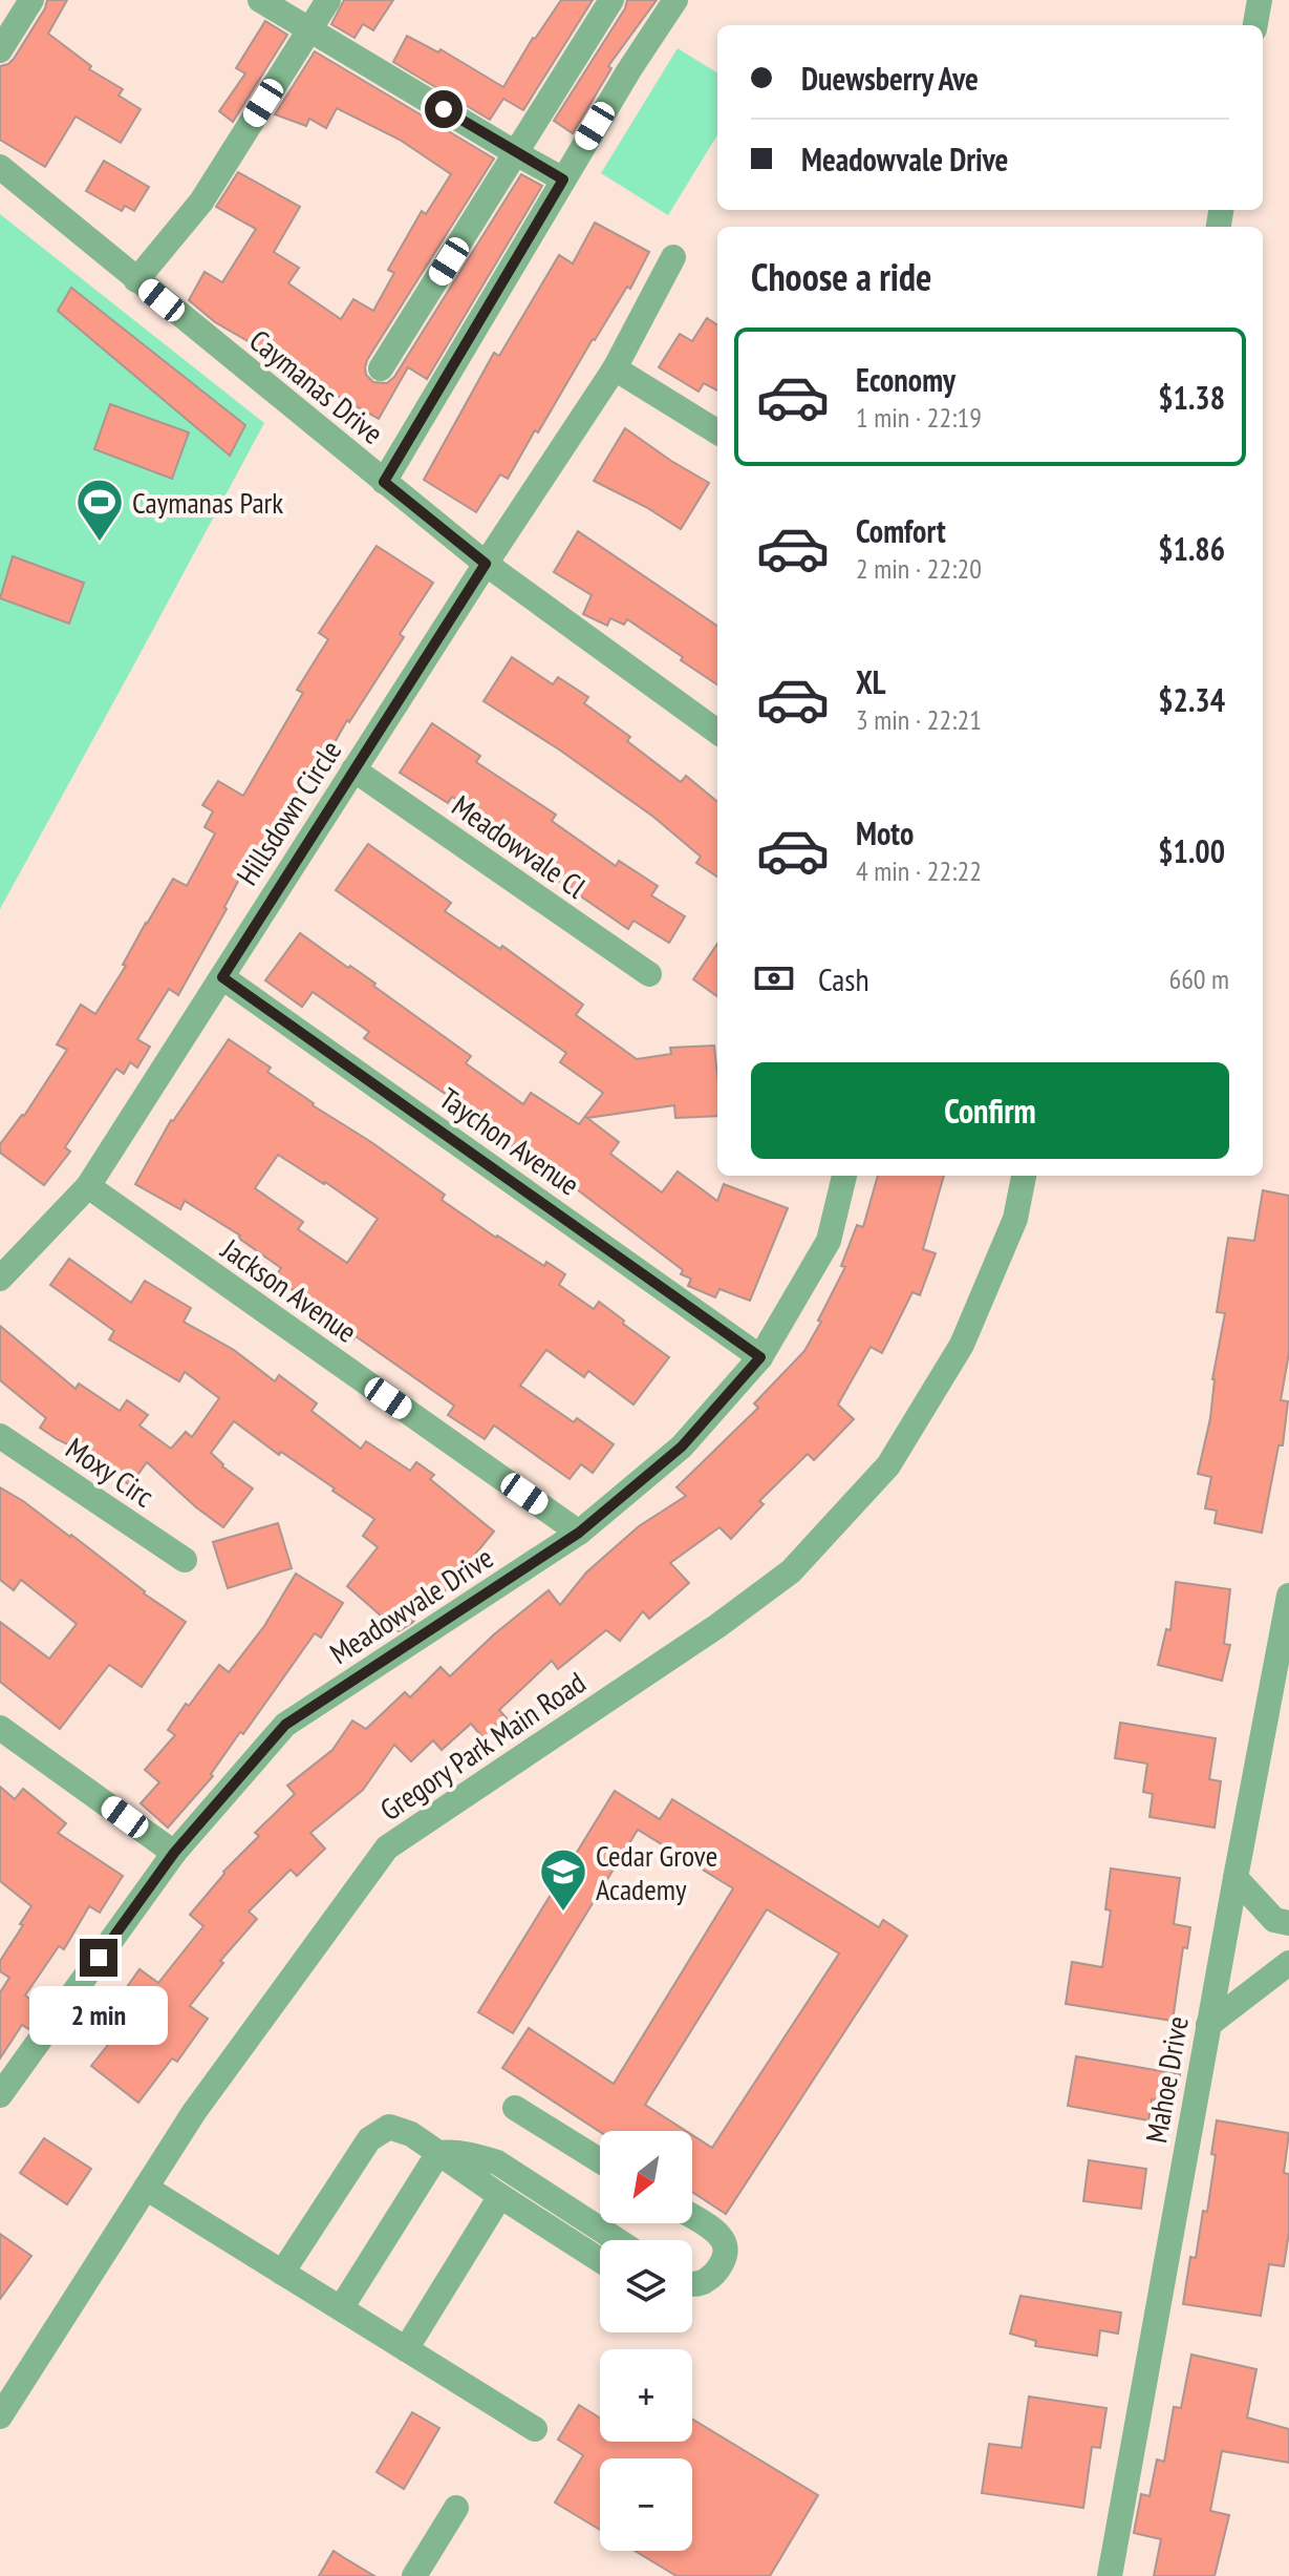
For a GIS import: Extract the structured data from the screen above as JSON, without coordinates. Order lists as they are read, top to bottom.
{
  "streets": {
    "street": [
      "Caymanas Drive",
      "Hillsdown Circle",
      "Meadowvale Cl",
      "Taychon Avenue",
      "Jackson Avenue",
      "Moxy Circ",
      "Meadowvale Drive",
      "Gregory Park Main Road",
      "Mahoe Drive"
    ]
  },
  "crossings": [
    ["Caymanas Drive", "Hillsdown Circle"],
    ["Hillsdown Circle", "Meadowvale Cl"],
    ["Hillsdown Circle", "Taychon Avenue"],
    ["Hillsdown Circle", "Jackson Avenue"],
    ["Taychon Avenue", "Meadowvale Drive"],
    ["Jackson Avenue", "Meadowvale Drive"]
  ],
  "places": {
    "sports": ["Caymanas Park"],
    "school or university": ["Cedar Grove Academy"]
  },
  "north": "bottom left",
  "page": {
    "banner": ["Duewsberry Ave", "Meadowvale Drive"],
    "heading": "Choose a ride",
    "list": [
      {
        "name": "Economy",
        "note": "1 min · 22:19",
        "value": "$1.38"
      },
      {
        "name": "Comfort",
        "note": "2 min · 22:20",
        "value": "$1.86"
      },
      {
        "name": "XL",
        "note": "3 min · 22:21",
        "value": "$2.34"
      },
      {
        "name": "Moto",
        "note": "4 min · 22:22",
        "value": "$1.00"
      }
    ],
    "pay": ["Cash", "660 m"],
    "buttons": "Confirm",
    "bubble": "2 min",
    "map_buttons": ["+", "−"]
  }
}
